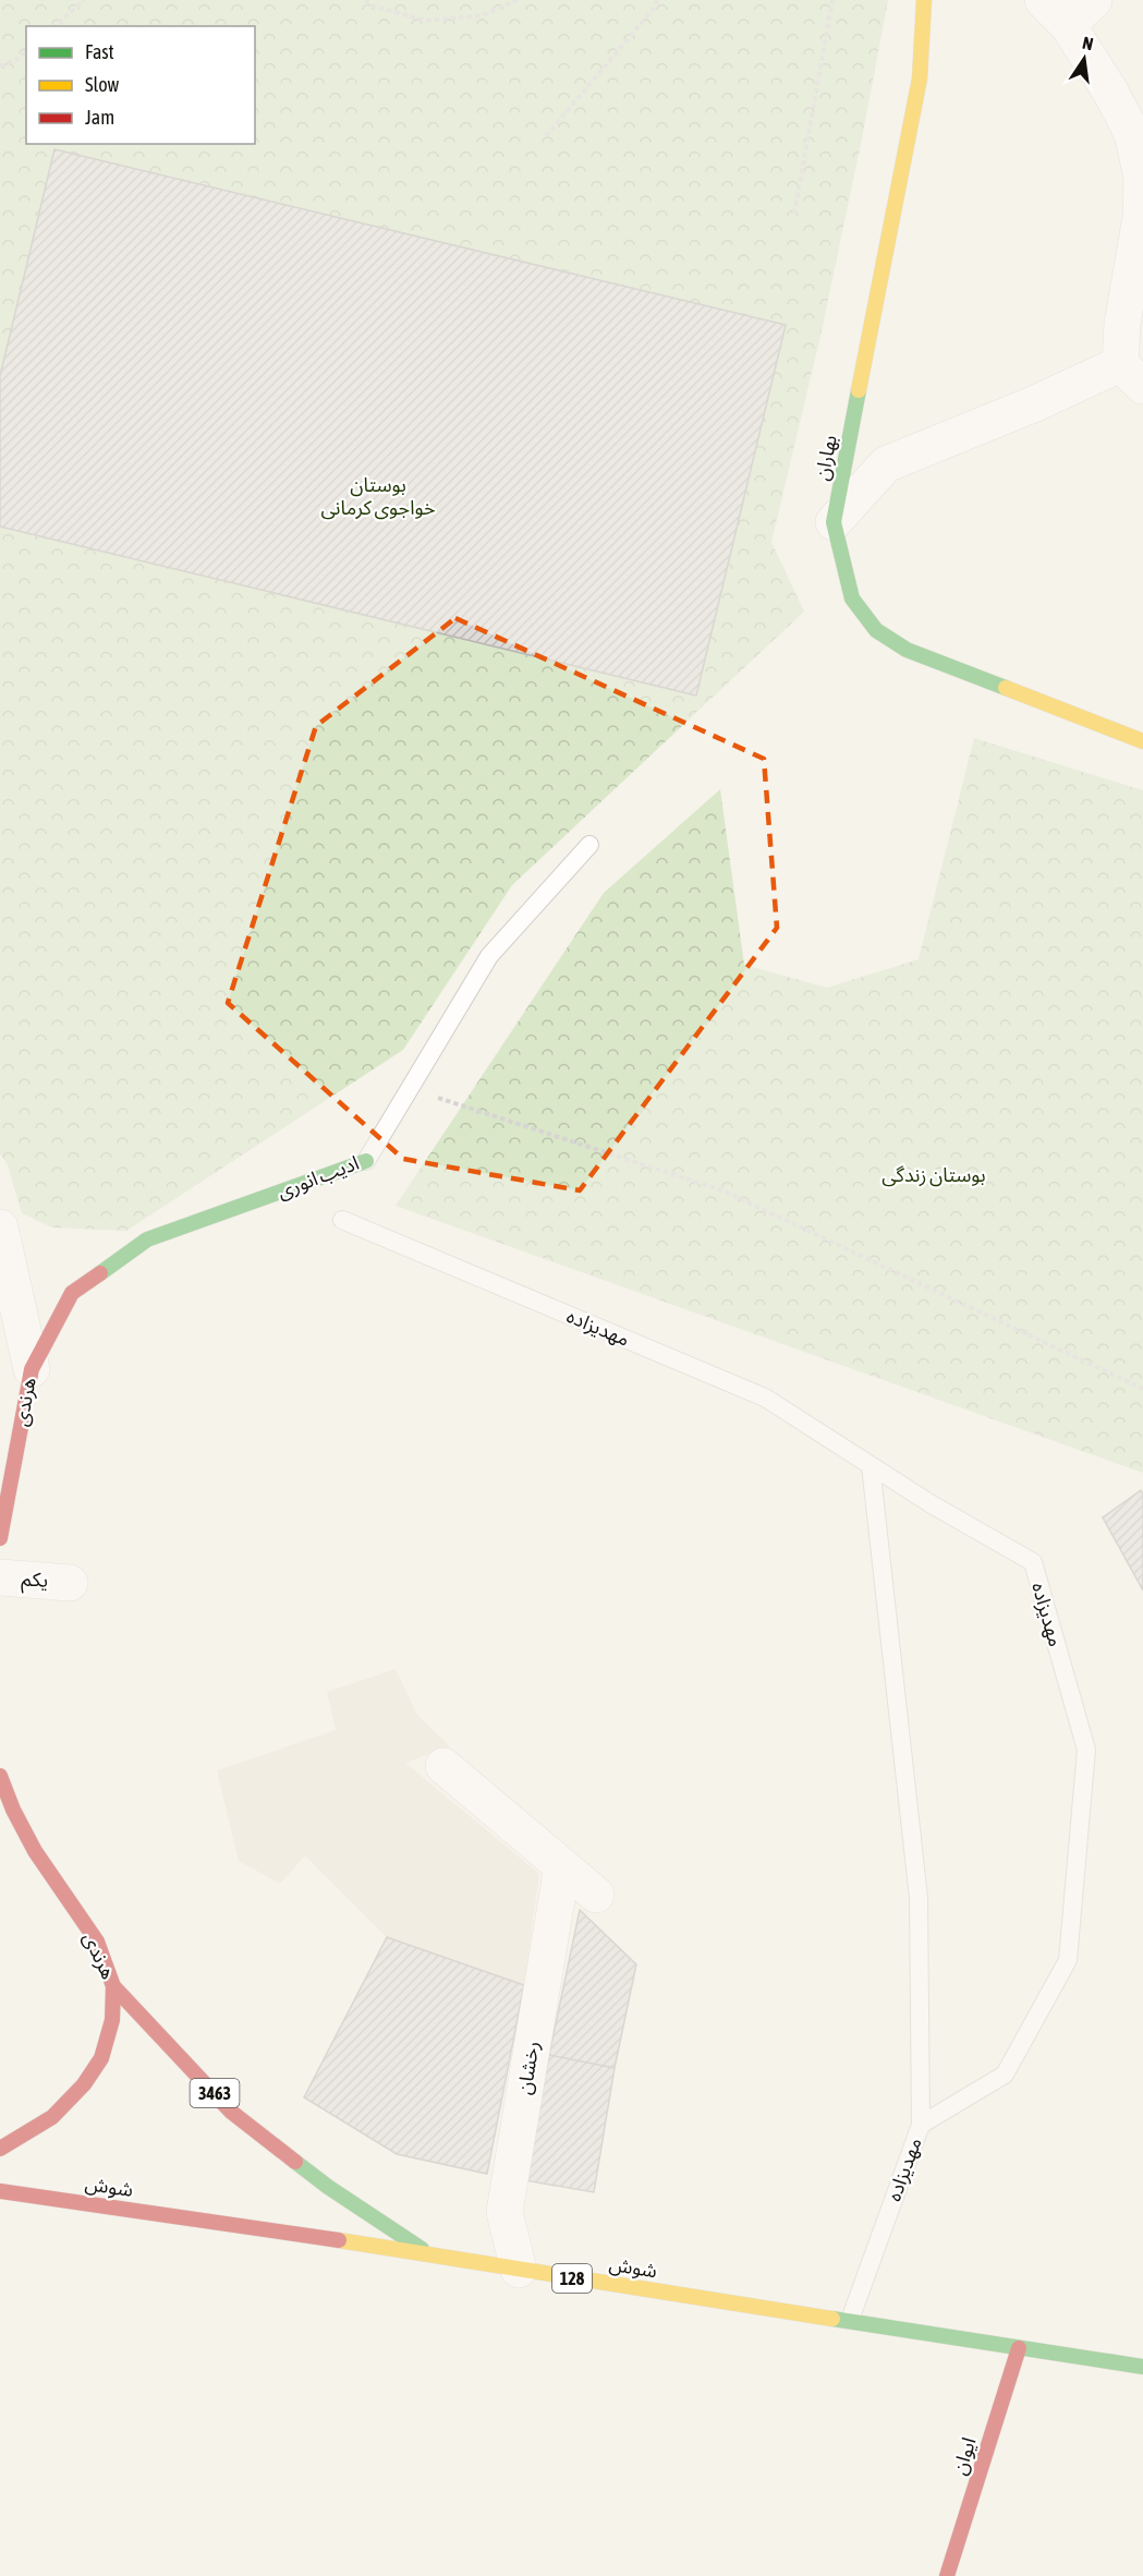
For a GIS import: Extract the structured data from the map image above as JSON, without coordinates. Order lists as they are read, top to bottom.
{
  "streets": {
    "street": [
      "بهاران",
      "ادیب انوری",
      "هرندی",
      "یکم",
      "رخشان",
      "3463",
      "شوش",
      "128",
      "ایوان"
    ],
    "lane": ["مهدیزاده"]
  },
  "crossings": [
    ["ادیب انوری", "هرندی"],
    ["مهدیزاده", "شوش"],
    ["هرندی", "3463"],
    ["رخشان", "شوش"],
    ["3463", "شوش"],
    ["شوش", "ایوان"]
  ],
  "parks": ["بوستان خواجوی کرمانی", "بوستان زندگی"],
  "legend": ["Fast", "Slow", "Jam"],
  "north": "top"
}
